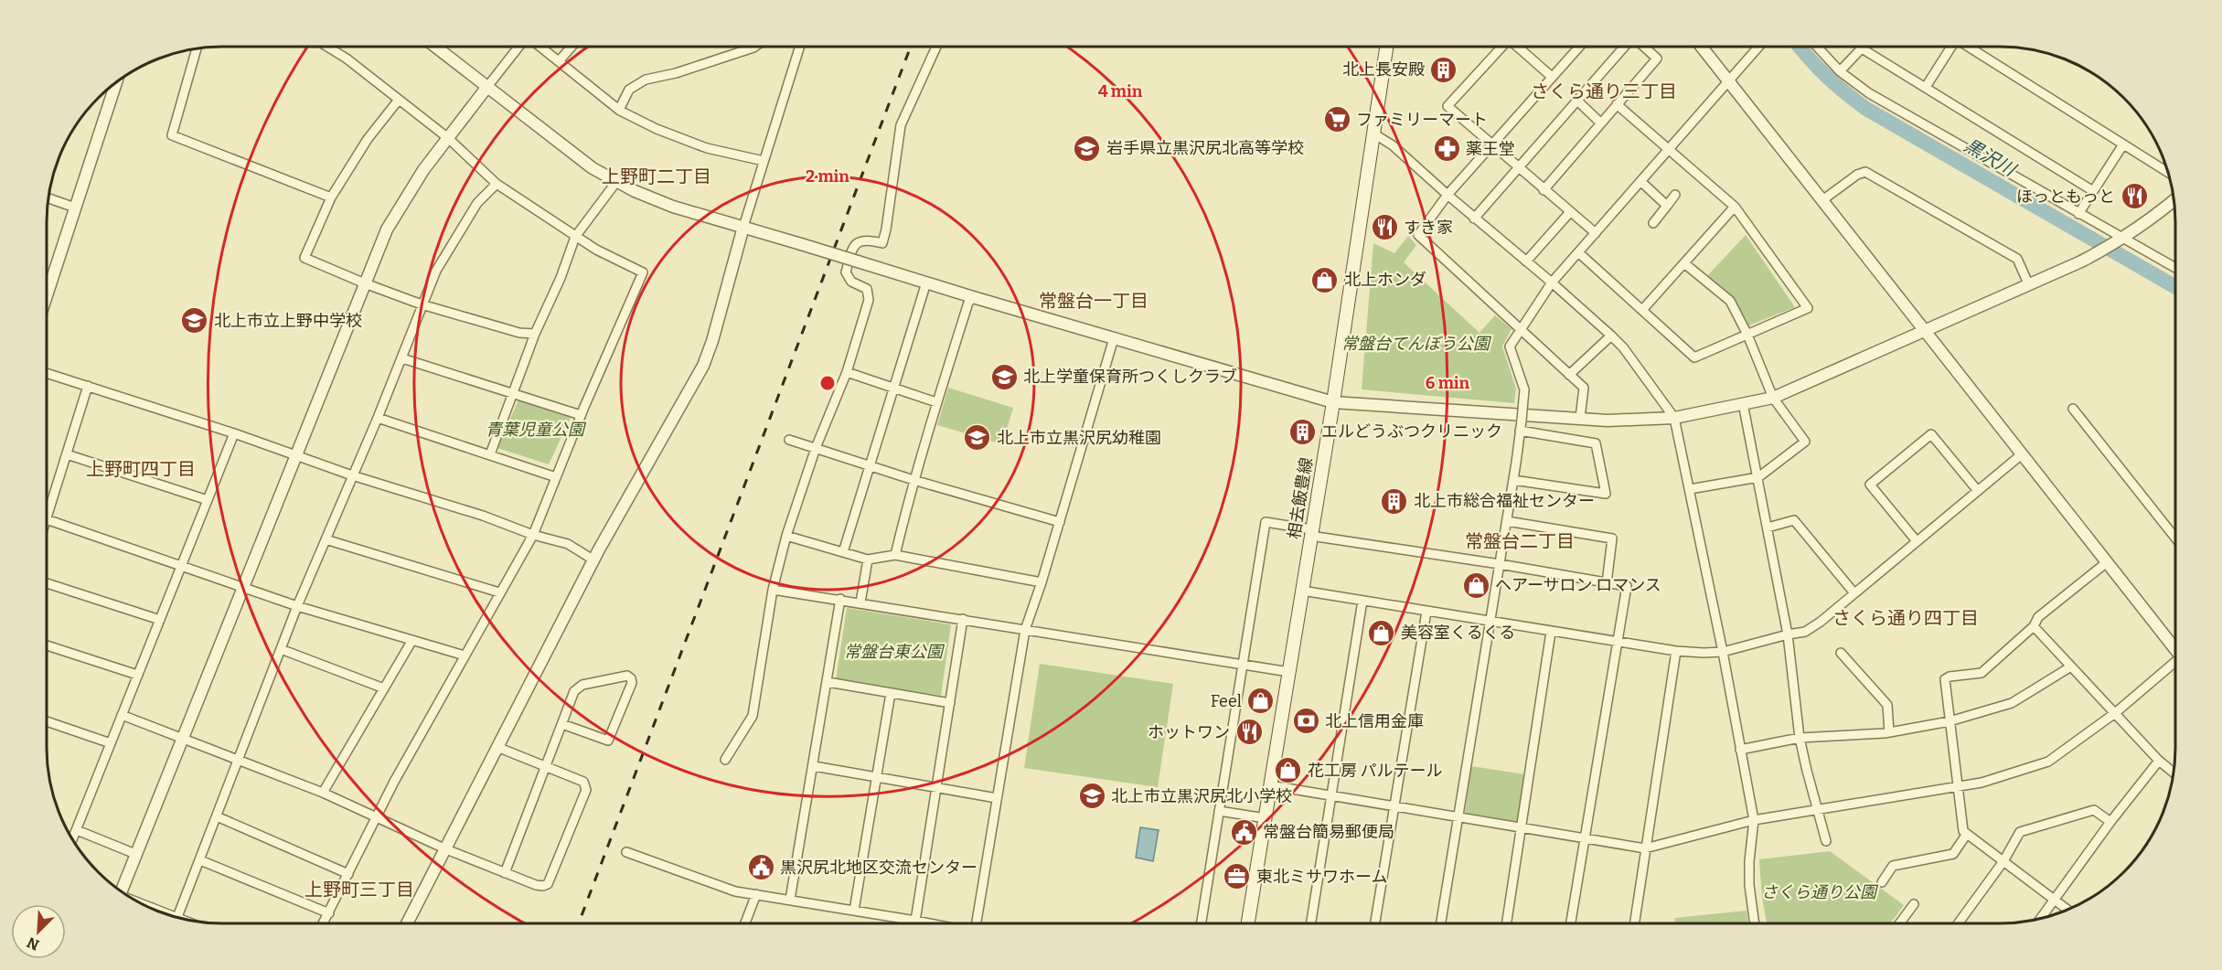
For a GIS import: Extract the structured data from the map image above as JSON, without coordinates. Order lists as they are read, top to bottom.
{
  "streets": {
    "main road": ["相去飯豊線"]
  },
  "districts": [
    "さくら通り三丁目",
    "上野町二丁目",
    "常盤台一丁目",
    "上野町四丁目",
    "常盤台二丁目",
    "さくら通り四丁目",
    "上野町三丁目"
  ],
  "water": ["黒沢川"],
  "parks": [
    "常盤台てんぼう公園",
    "青葉児童公園",
    "常盤台東公園",
    "さくら通り公園"
  ],
  "places": {
    "building": ["北上長安殿", "エルどうぶつクリニック", "北上市総合福祉センター"],
    "supermarket": ["ファミリーマート"],
    "school or university": [
      "岩手県立黒沢尻北高等学校",
      "北上市立上野中学校",
      "北上学童保育所つくしクラブ",
      "北上市立黒沢尻幼稚園",
      "北上市立黒沢尻北小学校"
    ],
    "pharmacy": ["薬王堂"],
    "restaurant": ["ほっともっと", "すき家", "ホットワン"],
    "shop": [
      "北上ホンダ",
      "ヘアーサロン ロマンス",
      "美容室くるくる",
      "Feel",
      "花工房 パルテール"
    ],
    "bank": ["北上信用金庫"],
    "public building": ["常盤台簡易郵便局", "黒沢尻北地区交流センター"],
    "office": ["東北ミサワホーム"]
  },
  "north": "bottom left",
  "rings": ["4 min", "2 min", "6 min"]
}
